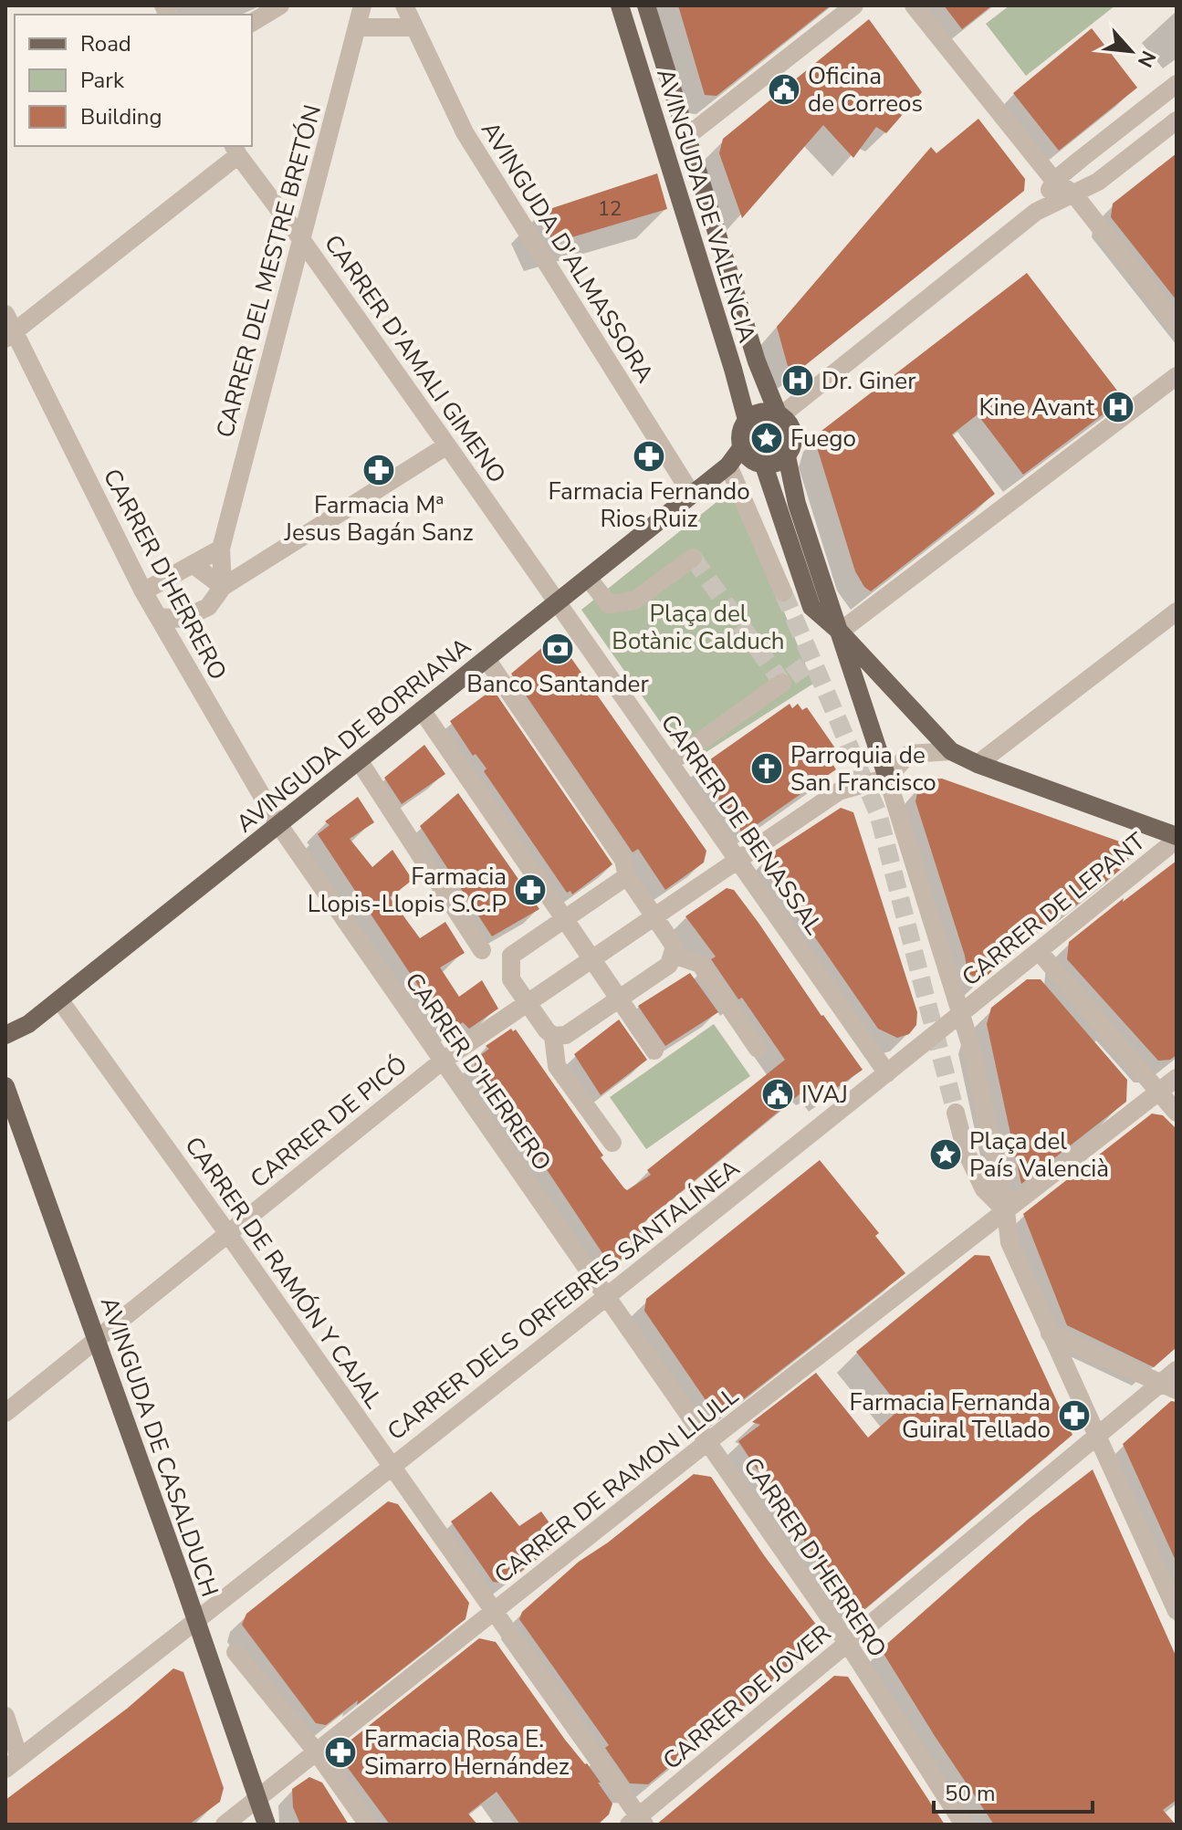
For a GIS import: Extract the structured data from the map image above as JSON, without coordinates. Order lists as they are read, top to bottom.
{
  "streets": {
    "main road": ["AVINGUDA DE VALÈNCIA", "AVINGUDA DE BORRIANA", "AVINGUDA DE CASALDUCH"],
    "street": [
      "AVINGUDA D'ALMASSORA",
      "CARRER DEL MESTRE BRETÓN",
      "CARRER D'AMALI GIMENO",
      "CARRER D'HERRERO",
      "CARRER DE BENASSAL",
      "CARRER DE LEPANT",
      "CARRER DE PICÓ",
      "CARRER DE RAMÓN Y CAJAL",
      "CARRER DELS ORFEBRES SANTALÍNEA",
      "CARRER DE RAMON LLULL",
      "CARRER DE JOVER"
    ]
  },
  "crossings": [
    ["AVINGUDA DE VALÈNCIA", "AVINGUDA DE BORRIANA"],
    ["AVINGUDA D'ALMASSORA", "AVINGUDA DE BORRIANA"],
    ["CARRER DEL MESTRE BRETÓN", "CARRER D'AMALI GIMENO"],
    ["CARRER D'AMALI GIMENO", "AVINGUDA DE BORRIANA"],
    ["CARRER D'AMALI GIMENO", "CARRER DE BENASSAL"],
    ["CARRER D'HERRERO", "AVINGUDA DE BORRIANA"],
    ["CARRER D'HERRERO", "CARRER DE PICÓ"],
    ["CARRER D'HERRERO", "CARRER DELS ORFEBRES SANTALÍNEA"],
    ["CARRER D'HERRERO", "CARRER DE RAMON LLULL"],
    ["CARRER D'HERRERO", "CARRER DE JOVER"],
    ["AVINGUDA DE BORRIANA", "CARRER DE BENASSAL"],
    ["AVINGUDA DE BORRIANA", "CARRER DE RAMÓN Y CAJAL"],
    ["CARRER DE BENASSAL", "CARRER DE PICÓ"],
    ["CARRER DE BENASSAL", "CARRER DELS ORFEBRES SANTALÍNEA"],
    ["CARRER DE LEPANT", "CARRER DELS ORFEBRES SANTALÍNEA"],
    ["CARRER DE PICÓ", "CARRER DE RAMÓN Y CAJAL"],
    ["CARRER DE PICÓ", "AVINGUDA DE CASALDUCH"],
    ["CARRER DE RAMÓN Y CAJAL", "CARRER DELS ORFEBRES SANTALÍNEA"],
    ["CARRER DE RAMÓN Y CAJAL", "CARRER DE RAMON LLULL"],
    ["CARRER DE RAMÓN Y CAJAL", "CARRER DE JOVER"],
    ["CARRER DELS ORFEBRES SANTALÍNEA", "AVINGUDA DE CASALDUCH"],
    ["AVINGUDA DE CASALDUCH", "CARRER DE RAMON LLULL"]
  ],
  "parks": ["Plaça del Botànic Calduch"],
  "places": {
    "public building": ["Oficina de Correos", "IVAJ"],
    "hospital": ["Dr. Giner", "Kine Avant"],
    "place": ["Fuego", "Plaça del País Valencià"],
    "pharmacy": [
      "Farmacia Fernando Rios Ruiz",
      "Farmacia Mª Jesus Bagán Sanz",
      "Farmacia Llopis-Llopis S.C.P",
      "Farmacia Fernanda Guiral Tellado",
      "Farmacia Rosa E. Simarro Hernández"
    ],
    "bank": ["Banco Santander"],
    "church": ["Parroquia de San Francisco"]
  },
  "house_numbers": ["12"],
  "legend": ["Road", "Park", "Building"],
  "scale_bar": "50 m",
  "north": "bottom right"
}
